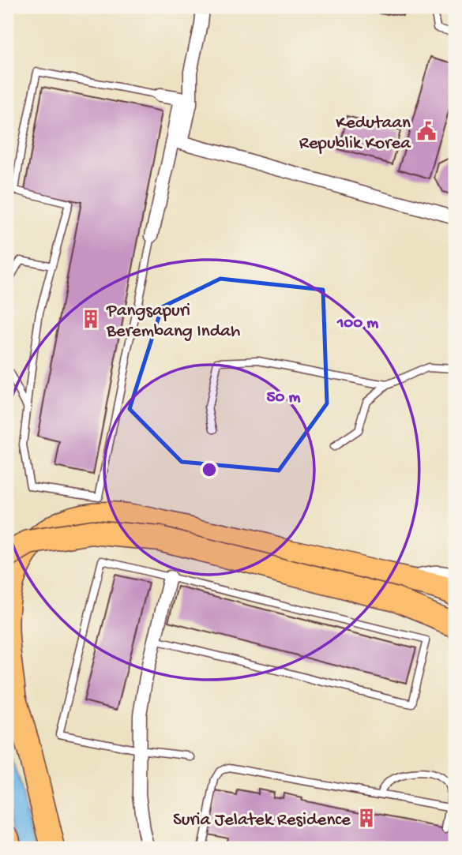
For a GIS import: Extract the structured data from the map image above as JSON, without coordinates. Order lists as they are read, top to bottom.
{
  "places": {
    "public building": ["Kedutaan Republik Korea"],
    "building": ["Pangsapuri Berembang Indah", "Suria Jelatek Residence"]
  },
  "rings": ["100 m", "50 m"]
}
